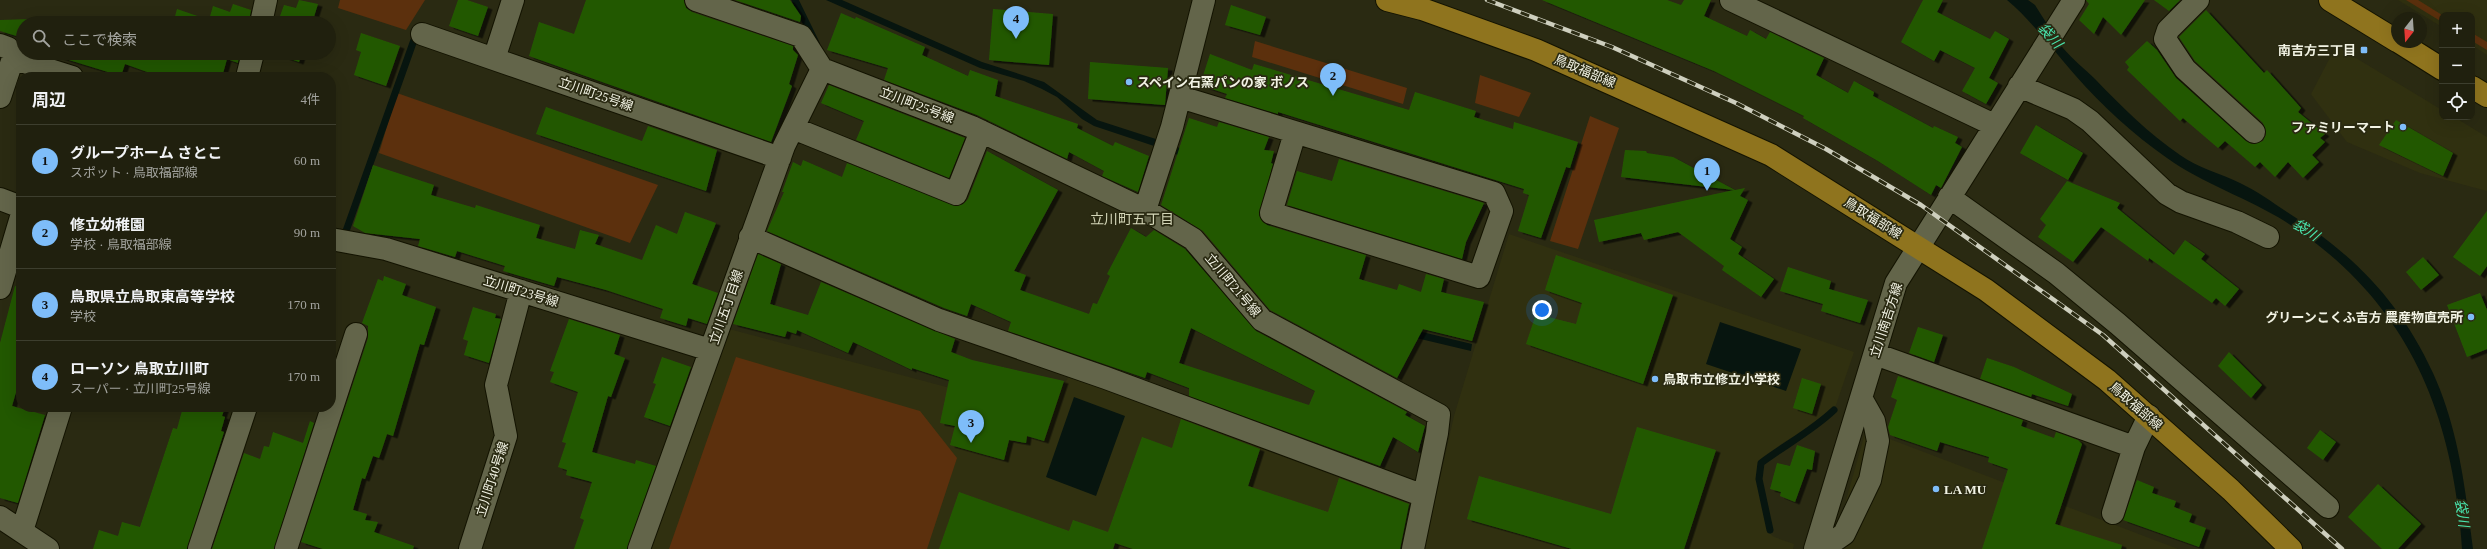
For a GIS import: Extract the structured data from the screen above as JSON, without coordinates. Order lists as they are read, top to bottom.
{
  "streets": {
    "main road": ["鳥取福部線"],
    "street": [
      "立川町25号線",
      "立川町21号線",
      "立川町23号線",
      "立川五丁目線",
      "立川南吉方線",
      "立川町40号線"
    ]
  },
  "crossings": [
    ["鳥取福部線", "立川南吉方線"],
    ["立川町25号線", "立川町21号線"],
    ["立川町25号線", "立川五丁目線"],
    ["立川町23号線", "立川五丁目線"],
    ["立川町23号線", "立川町40号線"]
  ],
  "districts": ["立川町五丁目"],
  "water": ["袋川"],
  "places": {
    "transit": ["南吉方三丁目"],
    "other": [
      "スペイン石窯パンの家 ボノス",
      "ファミリーマート",
      "グリーンこくふ吉方 農産物直売所",
      "鳥取市立修立小学校",
      "LA MU"
    ]
  },
  "north": "bottom",
  "page": {
    "pins": [
      "4",
      "2",
      "1",
      "3"
    ],
    "map_buttons": ["+", "−"],
    "search": "ここで検索",
    "heading": ["周辺", "4件"],
    "list": [
      {
        "mark": "1",
        "name": "グループホーム さとこ",
        "note": "スポット · 鳥取福部線",
        "value": "60 m"
      },
      {
        "mark": "2",
        "name": "修立幼稚園",
        "note": "学校 · 鳥取福部線",
        "value": "90 m"
      },
      {
        "mark": "3",
        "name": "鳥取県立鳥取東高等学校",
        "note": "学校",
        "value": "170 m"
      },
      {
        "mark": "4",
        "name": "ローソン 鳥取立川町",
        "note": "スーパー · 立川町25号線",
        "value": "170 m"
      }
    ]
  }
}
